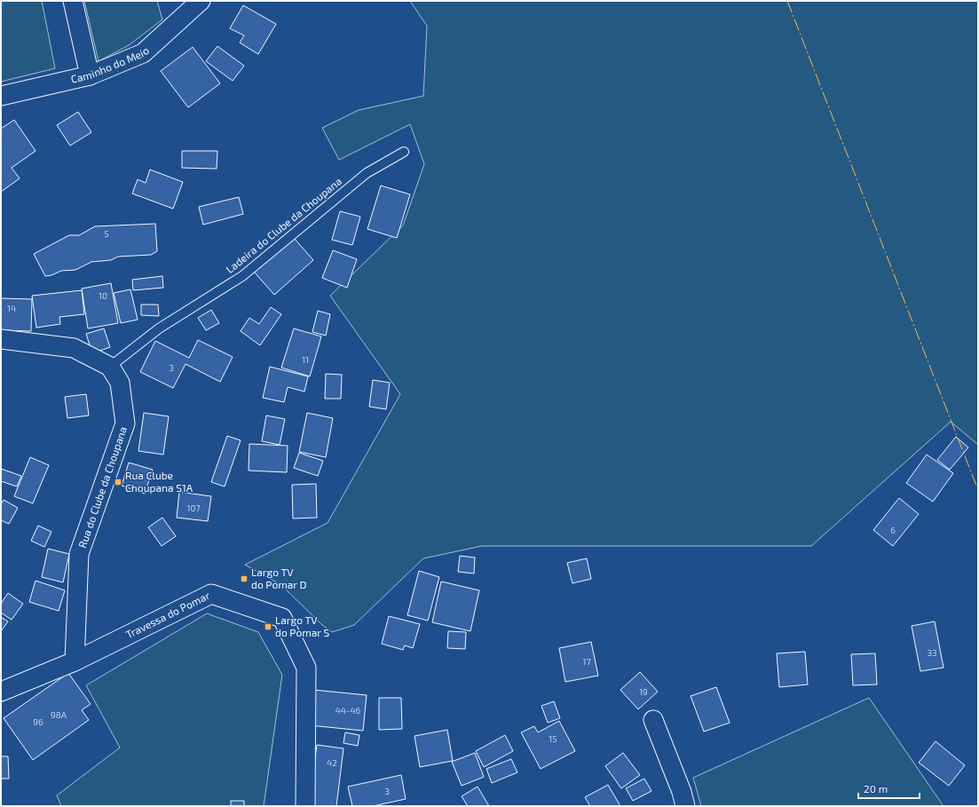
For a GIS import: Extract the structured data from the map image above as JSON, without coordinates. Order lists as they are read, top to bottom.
{
  "streets": {
    "street": ["Caminho do Meio", "Rua do Clube da Choupana", "Travessa do Pomar"],
    "lane": ["Ladeira do Clube da Choupana"]
  },
  "crossings": [
    ["Ladeira do Clube da Choupana", "Rua do Clube da Choupana"],
    ["Rua do Clube da Choupana", "Travessa do Pomar"]
  ],
  "places": {
    "transit": ["Rua Clube Choupana S1A", "Largo TV do Pomar D", "Largo TV do Pomar S"]
  },
  "house_numbers": [
    "5",
    "10",
    "14",
    "11",
    "3",
    "107",
    "6",
    "33",
    "17",
    "19",
    "44-46",
    "98A",
    "96",
    "15",
    "42",
    "3"
  ],
  "scale_bar": "20 m"
}
